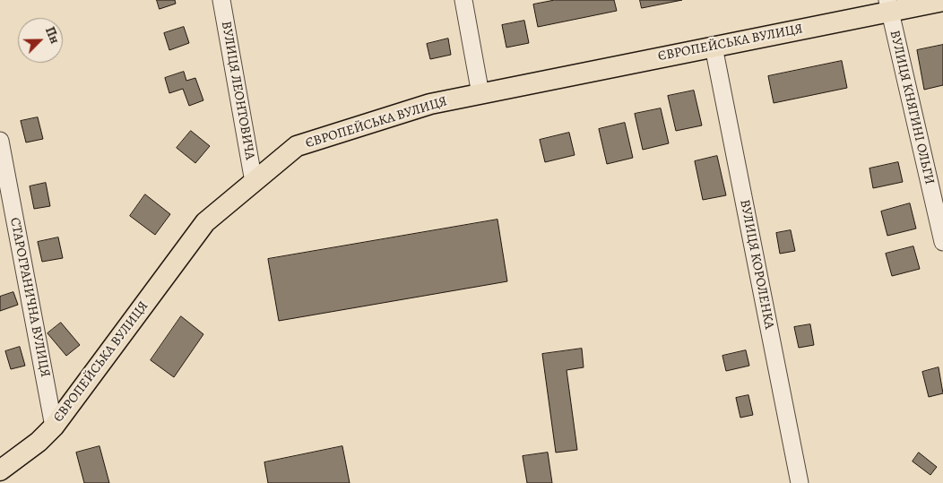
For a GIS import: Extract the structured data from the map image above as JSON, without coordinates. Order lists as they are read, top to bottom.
{
  "streets": {
    "main road": ["ЄВРОПЕЙСЬКА ВУЛИЦЯ"],
    "street": [
      "ВУЛИЦЯ ЛЕОНТОВИЧА",
      "ВУЛИЦЯ КНЯГИНІ ОЛЬГИ",
      "ВУЛИЦЯ КОРОЛЕНКА",
      "СТАРОГРАНИЧНА ВУЛИЦЯ"
    ]
  },
  "crossings": [
    ["ЄВРОПЕЙСЬКА ВУЛИЦЯ", "ВУЛИЦЯ ЛЕОНТОВИЧА"],
    ["ЄВРОПЕЙСЬКА ВУЛИЦЯ", "ВУЛИЦЯ КНЯГИНІ ОЛЬГИ"],
    ["ЄВРОПЕЙСЬКА ВУЛИЦЯ", "ВУЛИЦЯ КОРОЛЕНКА"],
    ["ЄВРОПЕЙСЬКА ВУЛИЦЯ", "СТАРОГРАНИЧНА ВУЛИЦЯ"]
  ],
  "north": "top right"
}
